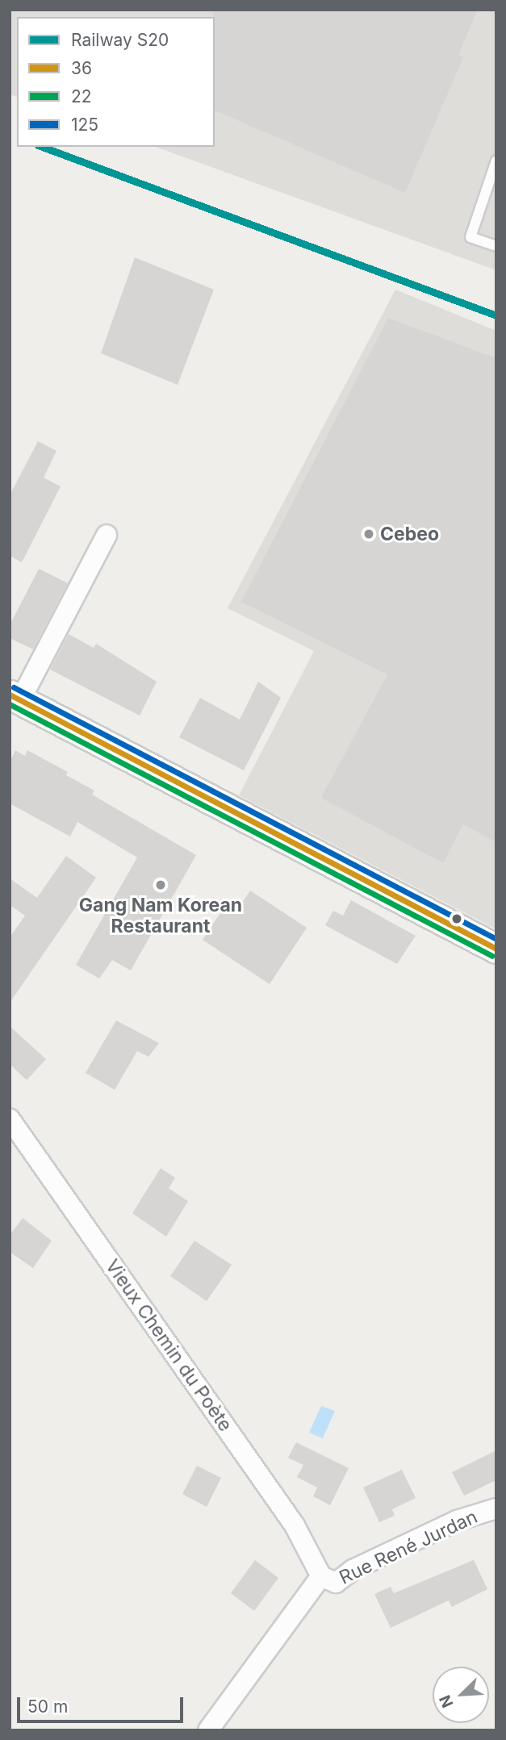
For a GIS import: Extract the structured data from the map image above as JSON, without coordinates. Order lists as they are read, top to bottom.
{
  "streets": {
    "street": ["Vieux Chemin du Poète", "Rue René Jurdan"]
  },
  "crossings": [
    ["Vieux Chemin du Poète", "Rue René Jurdan"]
  ],
  "places": ["Cebeo", "Gang Nam Korean Restaurant"],
  "lines": [
    "rail line S20",
    "transit line 125",
    "transit line 36",
    "transit line 22"
  ],
  "legend": [
    "Railway S20",
    "36",
    "22",
    "125"
  ],
  "scale_bar": "50 m",
  "north": "bottom left"
}
